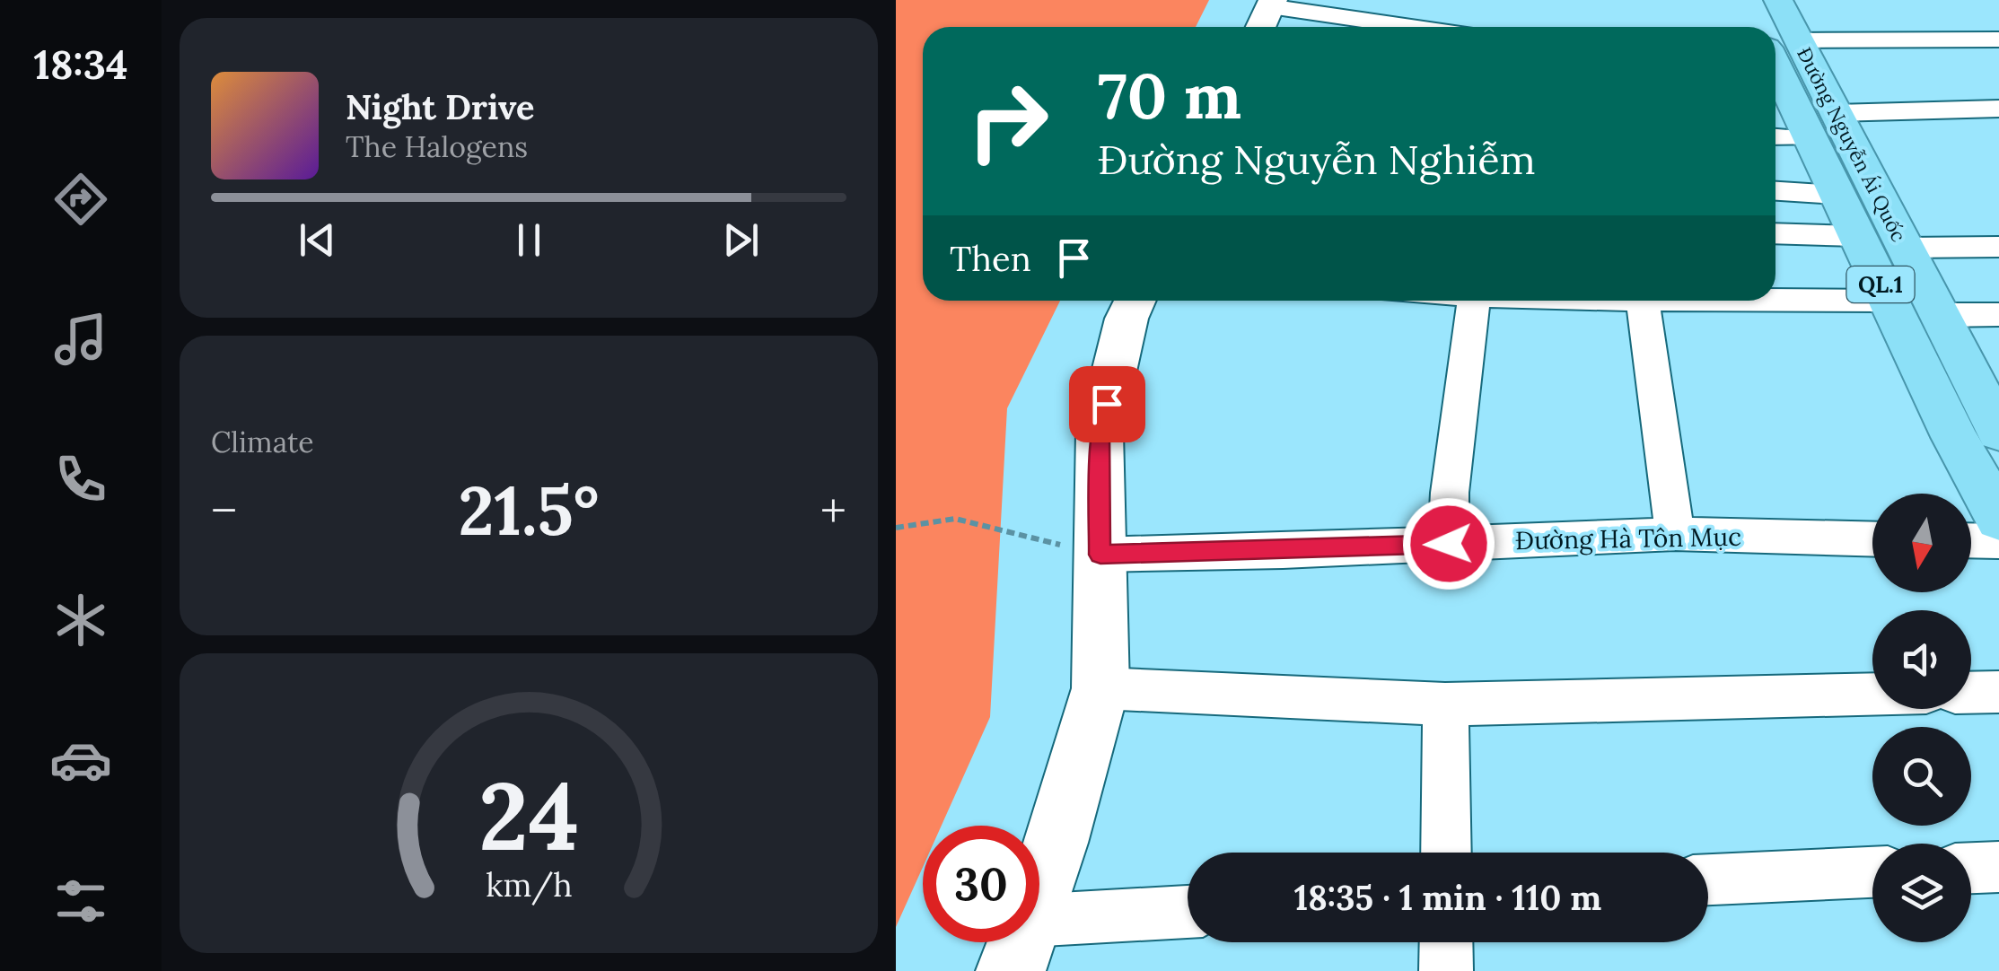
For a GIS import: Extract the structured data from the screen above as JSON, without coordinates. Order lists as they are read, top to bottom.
{
  "streets": {
    "highway": ["Đường Nguyễn Ái Quốc", "QL.1"],
    "street": ["Đường Hà Tôn Mục"]
  },
  "north": "bottom",
  "page": {
    "tabs": "18:34",
    "turn": ["70 m", "Đường Nguyễn Nghiễm"],
    "song": ["Night Drive", "The Halogens"],
    "then": "Then",
    "tile": "Climate",
    "heat": ["−", "21.5°", "+"],
    "limit": "30",
    "trip": "18:35 · 1 min · 110 m",
    "gauge": ["24", "km/h"]
  }
}
